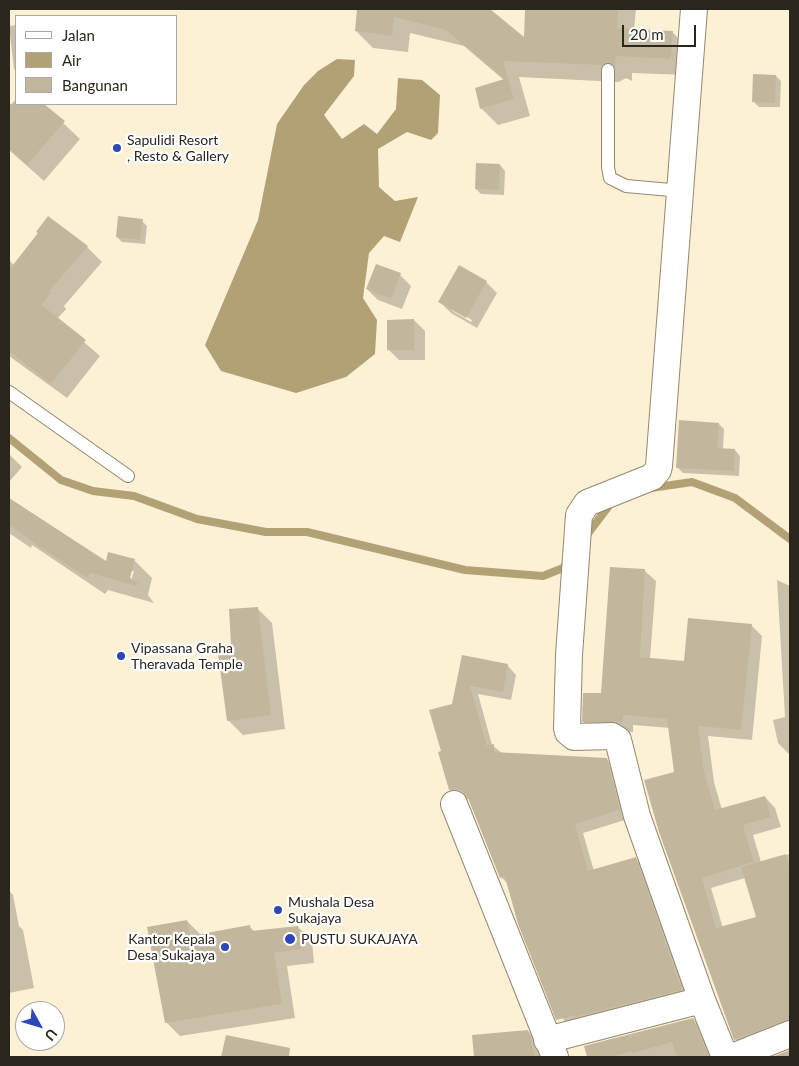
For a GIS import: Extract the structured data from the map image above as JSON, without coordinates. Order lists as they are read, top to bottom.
{
  "places": [
    "Sapulidi Resort , Resto & Gallery",
    "Vipassana Graha Theravada Temple",
    "Mushala Desa Sukajaya",
    "PUSTU SUKAJAYA",
    "Kantor Kepala Desa Sukajaya"
  ],
  "legend": ["Jalan", "Air", "Bangunan"],
  "scale_bar": "20 m",
  "north": "bottom right"
}
